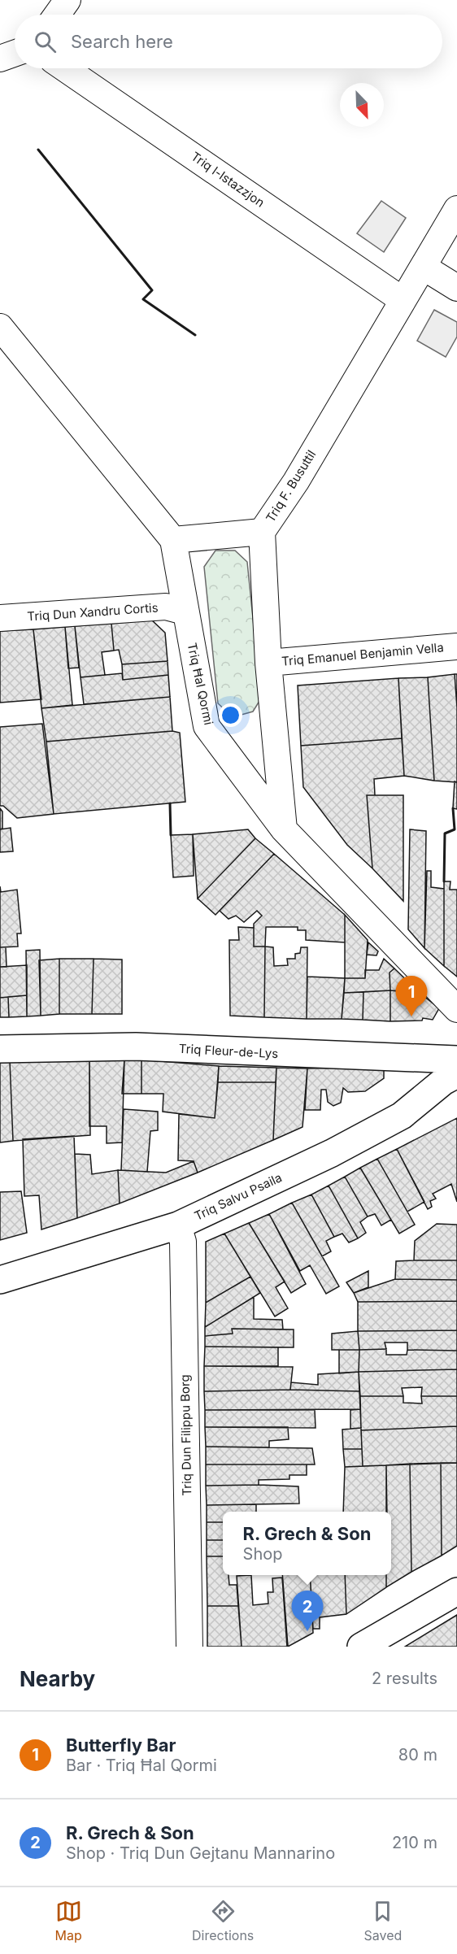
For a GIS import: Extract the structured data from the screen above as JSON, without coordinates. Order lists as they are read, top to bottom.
{
  "streets": {
    "main road": ["Triq Fleur-de-Lys", "Triq Salvu Psaila"],
    "street": [
      "Triq l-Istazzjon",
      "Triq F. Busuttil",
      "Triq Dun Xandru Cortis",
      "Triq Emanuel Benjamin Vella",
      "Triq Ħal Qormi",
      "Triq Dun Filippu Borg"
    ]
  },
  "crossings": [
    ["Triq l-Istazzjon", "Triq F. Busuttil"],
    ["Triq F. Busuttil", "Triq Emanuel Benjamin Vella"],
    ["Triq F. Busuttil", "Triq Ħal Qormi"],
    ["Triq Dun Xandru Cortis", "Triq Ħal Qormi"],
    ["Triq Salvu Psaila", "Triq Dun Filippu Borg"]
  ],
  "north": "bottom right",
  "page": {
    "search": "Search here",
    "pins": ["1", "2"],
    "popup": ["R. Grech & Son", "Shop"],
    "heading": ["Nearby", "2 results"],
    "list": [
      {
        "mark": "1",
        "name": "Butterfly Bar",
        "note": "Bar · Triq Ħal Qormi",
        "value": "80 m"
      },
      {
        "mark": "2",
        "name": "R. Grech & Son",
        "note": "Shop · Triq Dun Gejtanu Mannarino",
        "value": "210 m"
      }
    ],
    "nav": ["Map", "Directions", "Saved"]
  }
}
